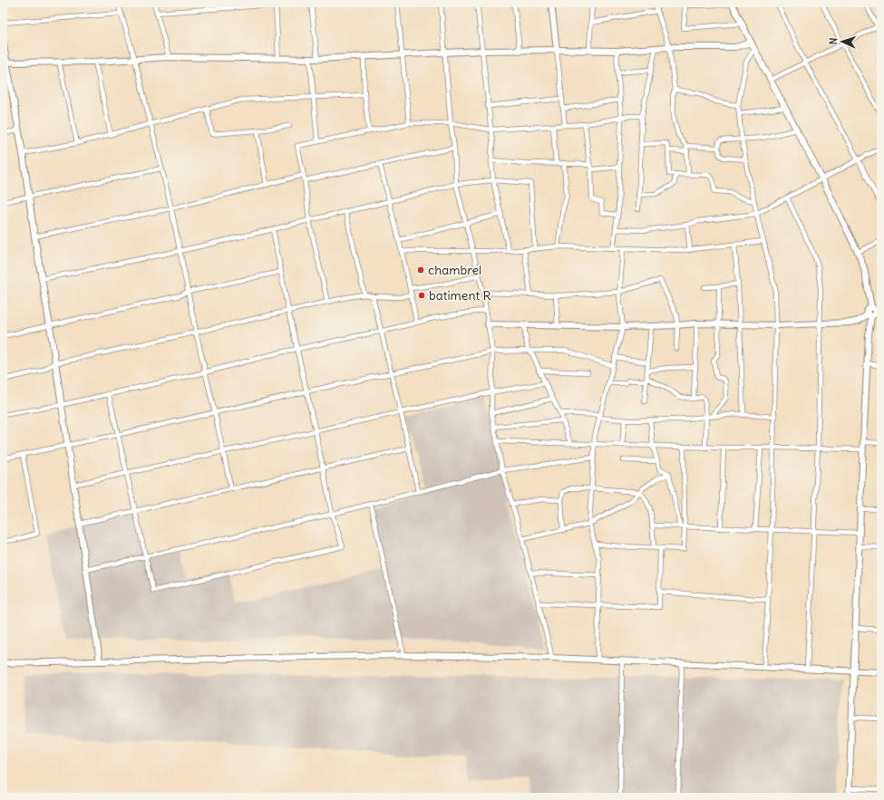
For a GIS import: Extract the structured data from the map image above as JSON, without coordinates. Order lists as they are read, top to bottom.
{
  "places": ["chambrel", "batiment R"],
  "north": "left"
}
